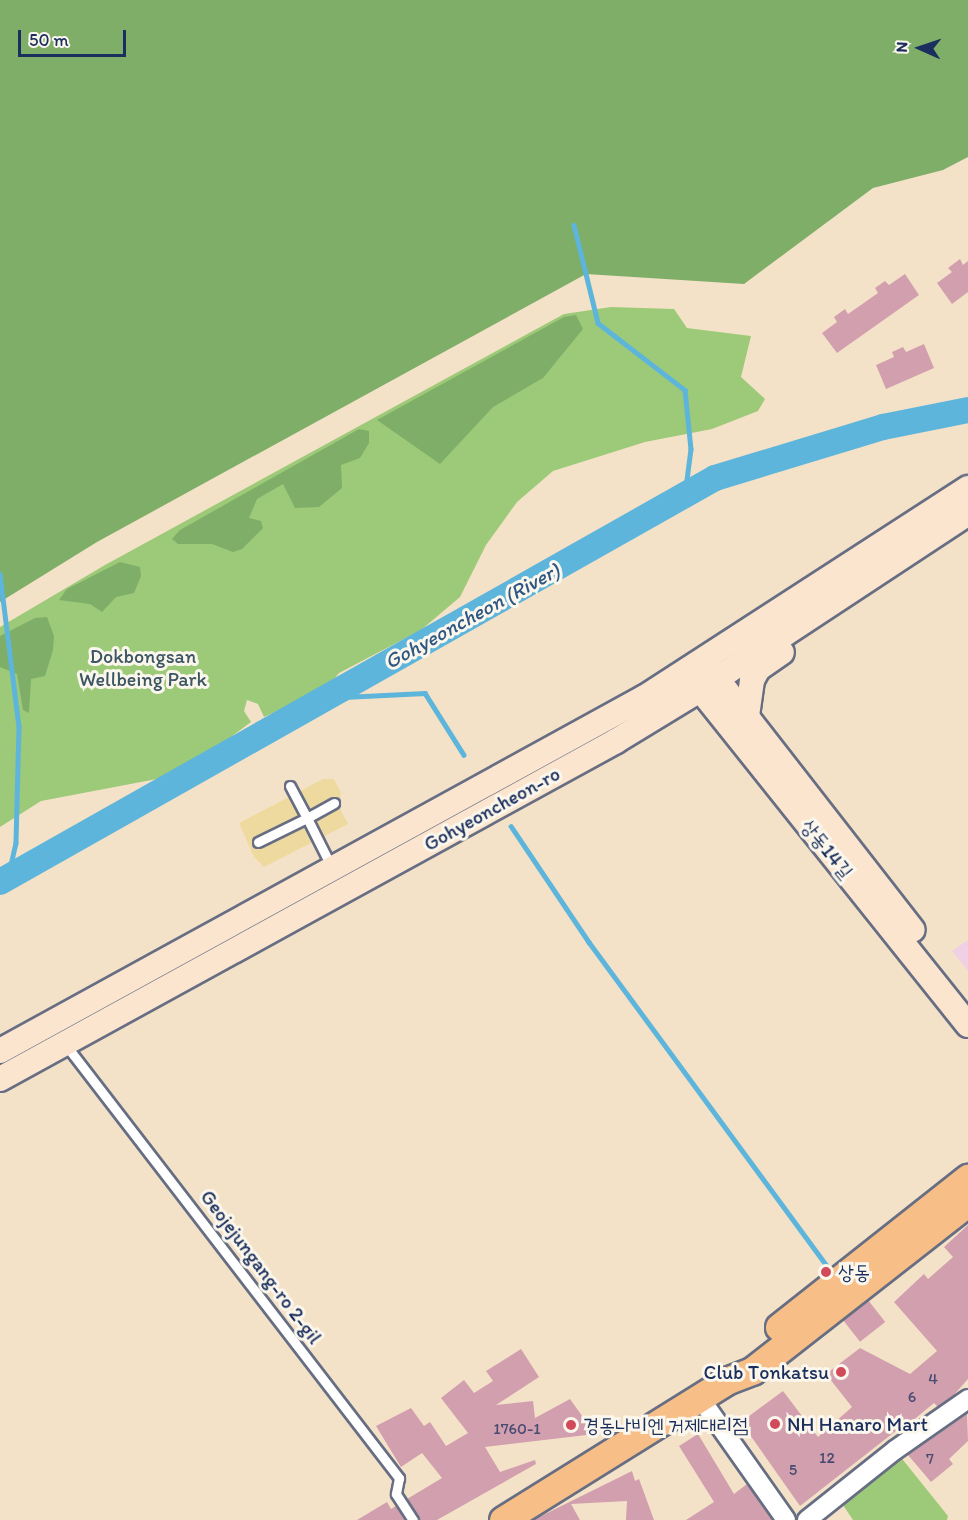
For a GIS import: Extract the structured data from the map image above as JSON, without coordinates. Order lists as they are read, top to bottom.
{
  "streets": {
    "street": ["Gohyeoncheon-ro", "상동14길"],
    "lane": ["Geojejungang-ro 2-gil"]
  },
  "crossings": [
    ["Gohyeoncheon-ro", "상동14길"],
    ["Gohyeoncheon-ro", "Geojejungang-ro 2-gil"]
  ],
  "water": ["Gohyeoncheon (River)"],
  "parks": ["Dokbongsan Wellbeing Park"],
  "places": [
    "상동",
    "Club Tonkatsu",
    "NH Hanaro Mart",
    "경동나비엔 거제대리점"
  ],
  "house_numbers": [
    "4",
    "6",
    "1760-1",
    "12",
    "7",
    "5"
  ],
  "scale_bar": "50 m",
  "north": "left"
}
